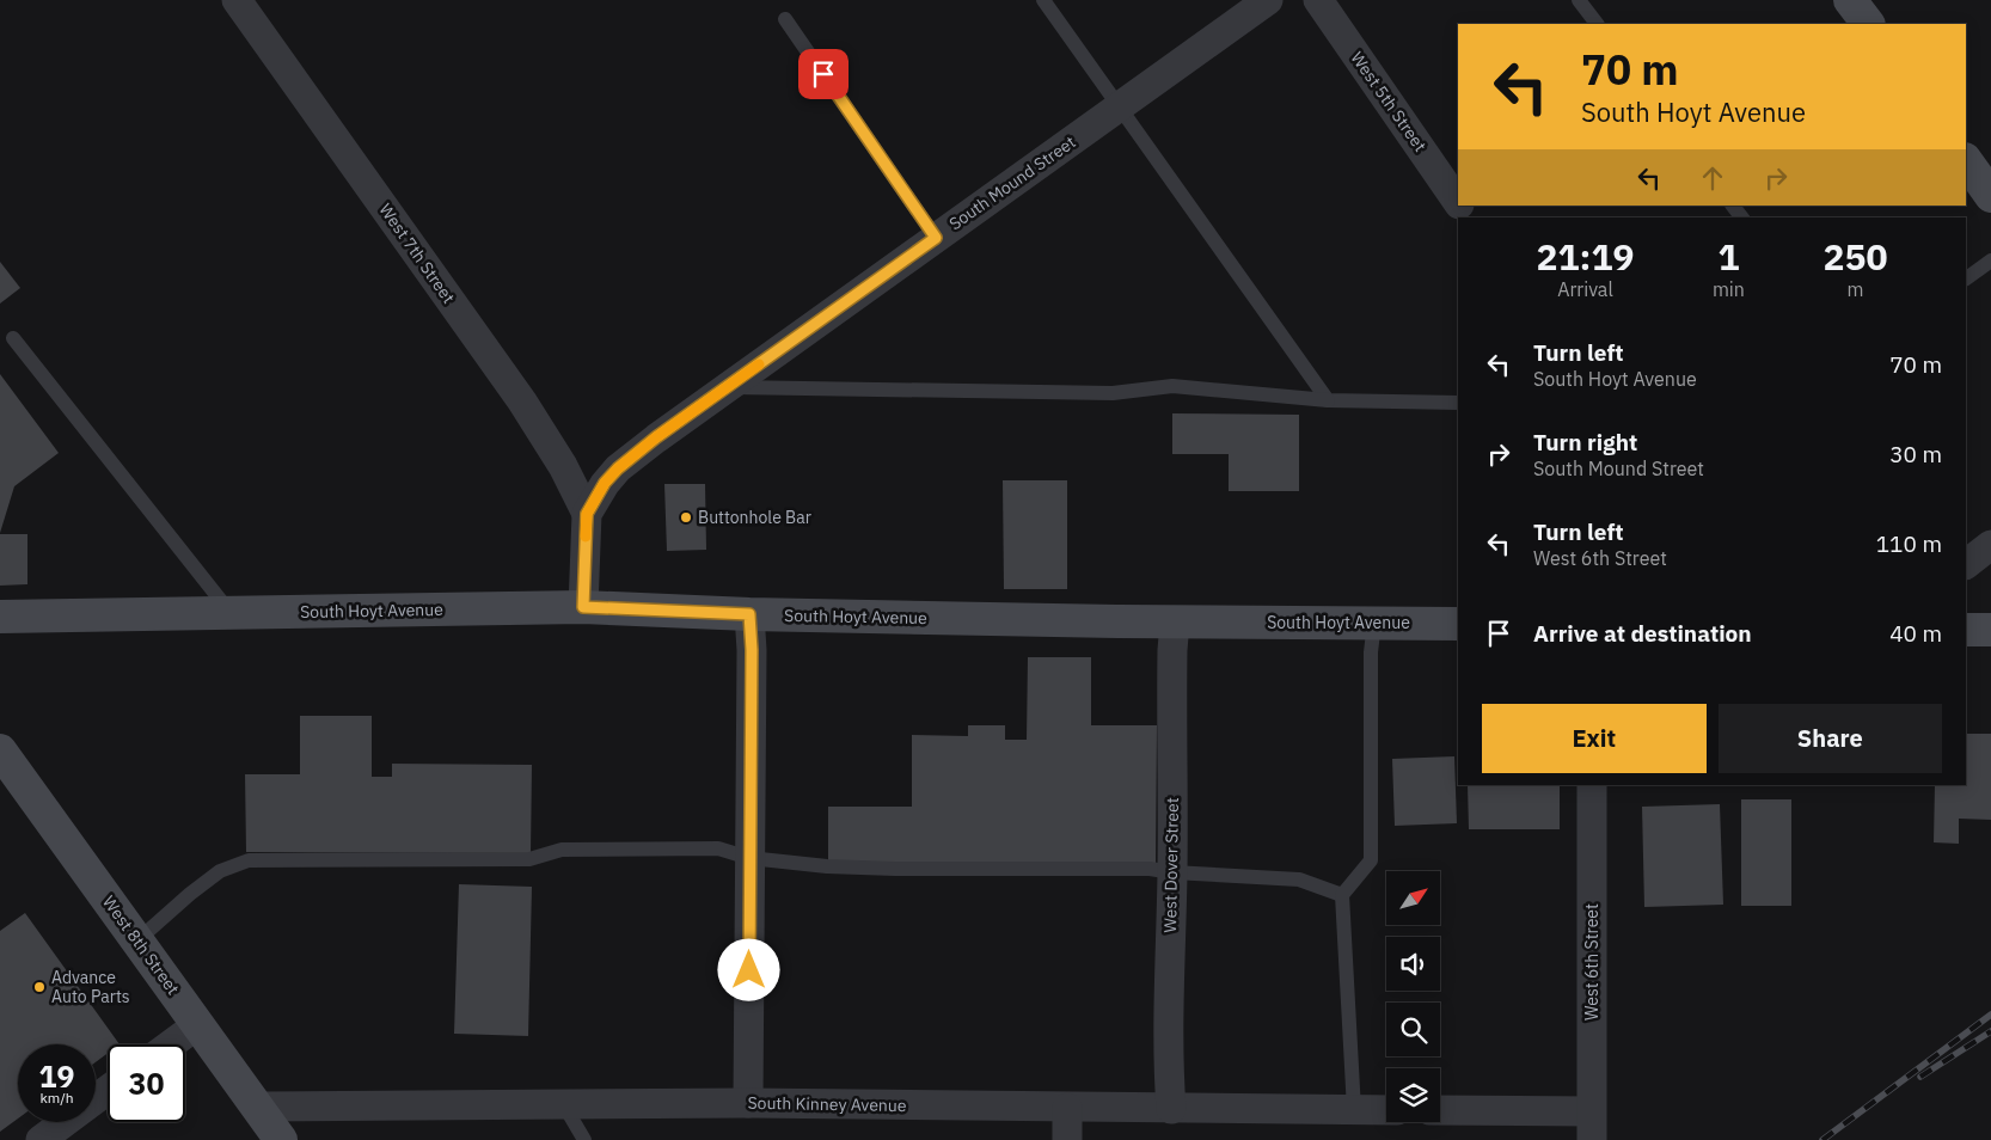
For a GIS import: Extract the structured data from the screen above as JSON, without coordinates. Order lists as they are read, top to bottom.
{
  "streets": {
    "main road": ["South Hoyt Avenue", "West 8th Street"],
    "street": [
      "West 5th Street",
      "South Mound Street",
      "West 7th Street",
      "West Dover Street",
      "West 6th Street",
      "South Kinney Avenue"
    ]
  },
  "crossings": [
    ["South Mound Street", "West 7th Street"],
    ["South Mound Street", "South Hoyt Avenue"],
    ["South Hoyt Avenue", "West Dover Street"],
    ["West Dover Street", "South Kinney Avenue"],
    ["West 8th Street", "South Kinney Avenue"]
  ],
  "places": ["Buttonhole Bar", "Advance Auto Parts"],
  "north": "top right",
  "page": {
    "turn": ["70 m", "South Hoyt Avenue"],
    "eta": [
      "21:19",
      "Arrival",
      "1",
      "min",
      "250",
      "m"
    ],
    "list": [
      {
        "name": "Turn left",
        "note": "South Hoyt Avenue",
        "value": "70 m"
      },
      {
        "name": "Turn right",
        "note": "South Mound Street",
        "value": "30 m"
      },
      {
        "name": "Turn left",
        "note": "West 6th Street",
        "value": "110 m"
      },
      {
        "name": "Arrive at destination",
        "value": "40 m"
      }
    ],
    "buttons": ["Exit", "Share"],
    "speed": "19 km/h",
    "limit": "30"
  }
}
